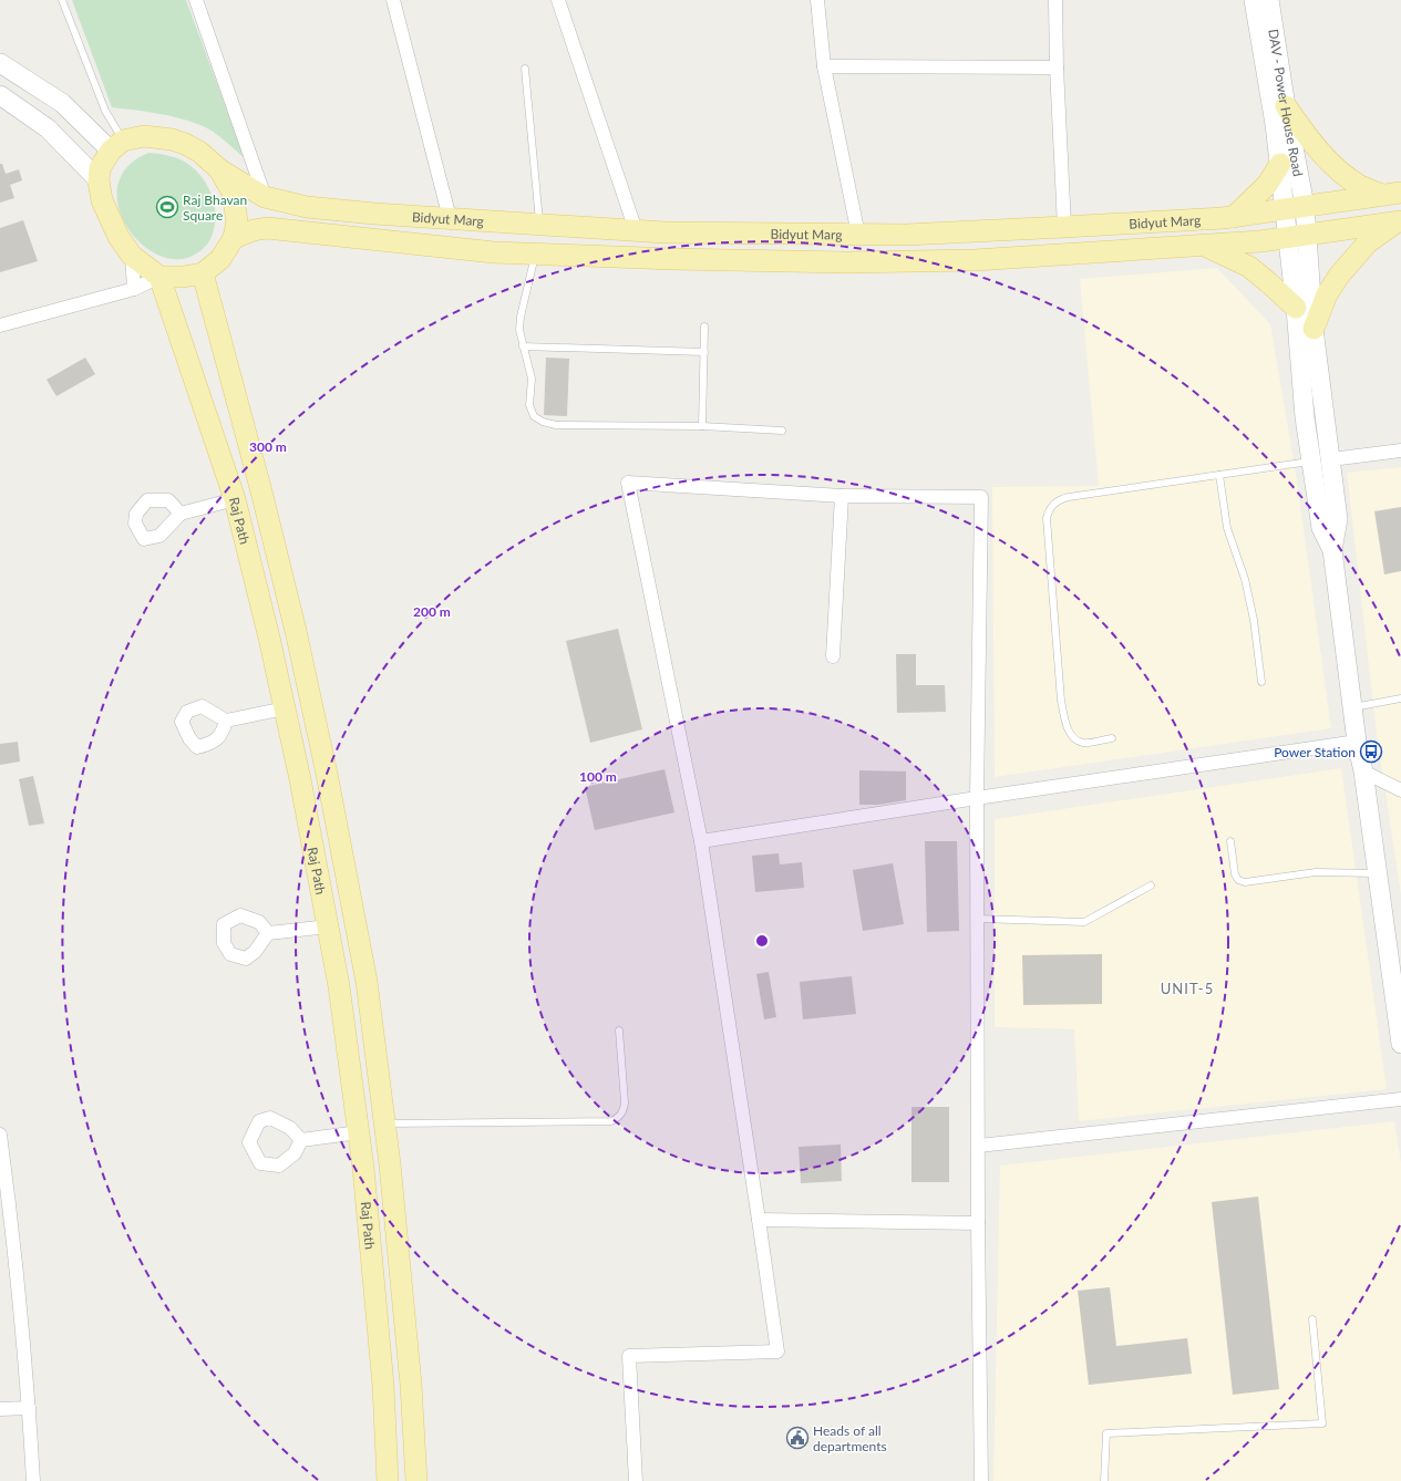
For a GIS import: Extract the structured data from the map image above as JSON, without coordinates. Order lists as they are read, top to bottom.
{
  "streets": {
    "main road": ["Bidyut Marg", "Raj Path"],
    "street": ["DAV - Power House Road"]
  },
  "crossings": [
    ["DAV - Power House Road", "Bidyut Marg"],
    ["Bidyut Marg", "Raj Path"]
  ],
  "districts": ["UNIT-5"],
  "places": {
    "sports": ["Raj Bhavan Square"],
    "bus stop": ["Power Station"],
    "public building": ["Heads of all departments"]
  },
  "rings": ["300 m", "200 m", "100 m"]
}
